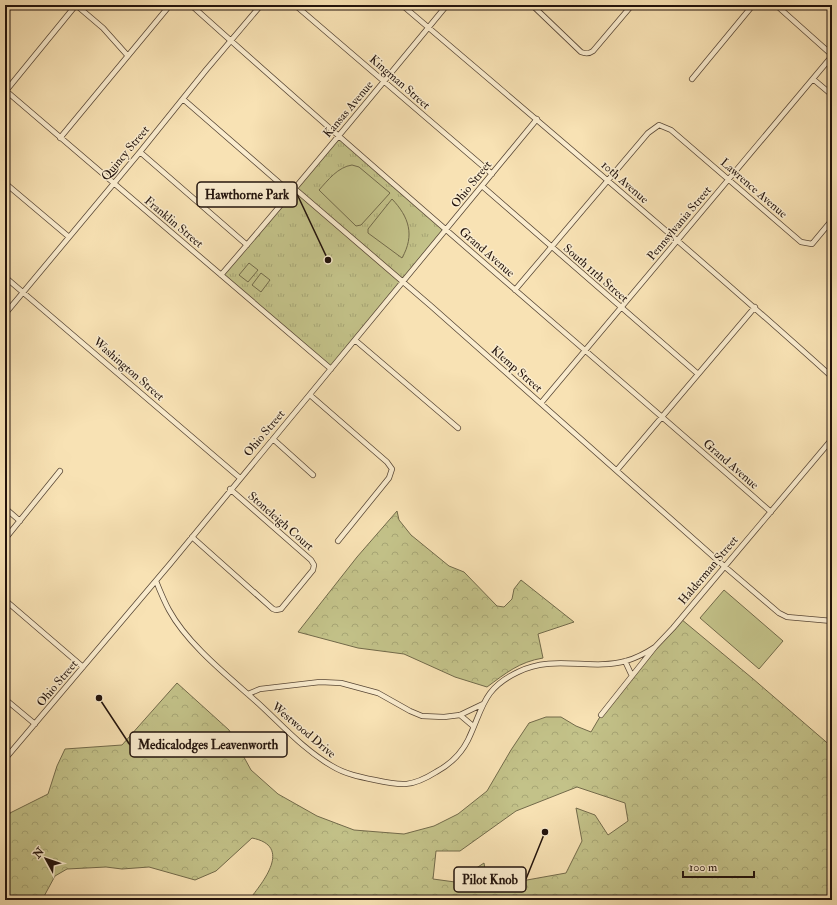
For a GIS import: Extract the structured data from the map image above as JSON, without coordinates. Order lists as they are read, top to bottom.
{
  "streets": {
    "street": [
      "Kingman Street",
      "Kansas Avenue",
      "Quincy Street",
      "10th Avenue",
      "Ohio Street",
      "Lawrence Avenue",
      "Franklin Street",
      "Pennsylvania Street",
      "Grand Avenue",
      "South 11th Street",
      "Washington Street",
      "Klemp Street",
      "Stoneleigh Court",
      "Halderman Street",
      "Westwood Drive"
    ]
  },
  "crossings": [
    ["Kingman Street", "Kansas Avenue"],
    ["Kingman Street", "Ohio Street"],
    ["Kansas Avenue", "10th Avenue"],
    ["Kansas Avenue", "Grand Avenue"],
    ["Kansas Avenue", "Klemp Street"],
    ["Quincy Street", "Franklin Street"],
    ["Quincy Street", "Grand Avenue"],
    ["Quincy Street", "Washington Street"],
    ["10th Avenue", "Ohio Street"],
    ["10th Avenue", "Lawrence Avenue"],
    ["10th Avenue", "Pennsylvania Street"],
    ["Ohio Street", "Franklin Street"],
    ["Ohio Street", "Grand Avenue"],
    ["Ohio Street", "South 11th Street"],
    ["Ohio Street", "Washington Street"],
    ["Ohio Street", "Klemp Street"],
    ["Ohio Street", "Stoneleigh Court"],
    ["Ohio Street", "Westwood Drive"],
    ["Lawrence Avenue", "Pennsylvania Street"],
    ["Pennsylvania Street", "Grand Avenue"],
    ["Pennsylvania Street", "South 11th Street"],
    ["Pennsylvania Street", "Klemp Street"],
    ["Grand Avenue", "Halderman Street"],
    ["Klemp Street", "Halderman Street"],
    ["Halderman Street", "Westwood Drive"]
  ],
  "places": ["Hawthorne Park", "Medicalodges Leavenworth", "Pilot Knob"],
  "scale_bar": "100 m",
  "north": "top left"
}
